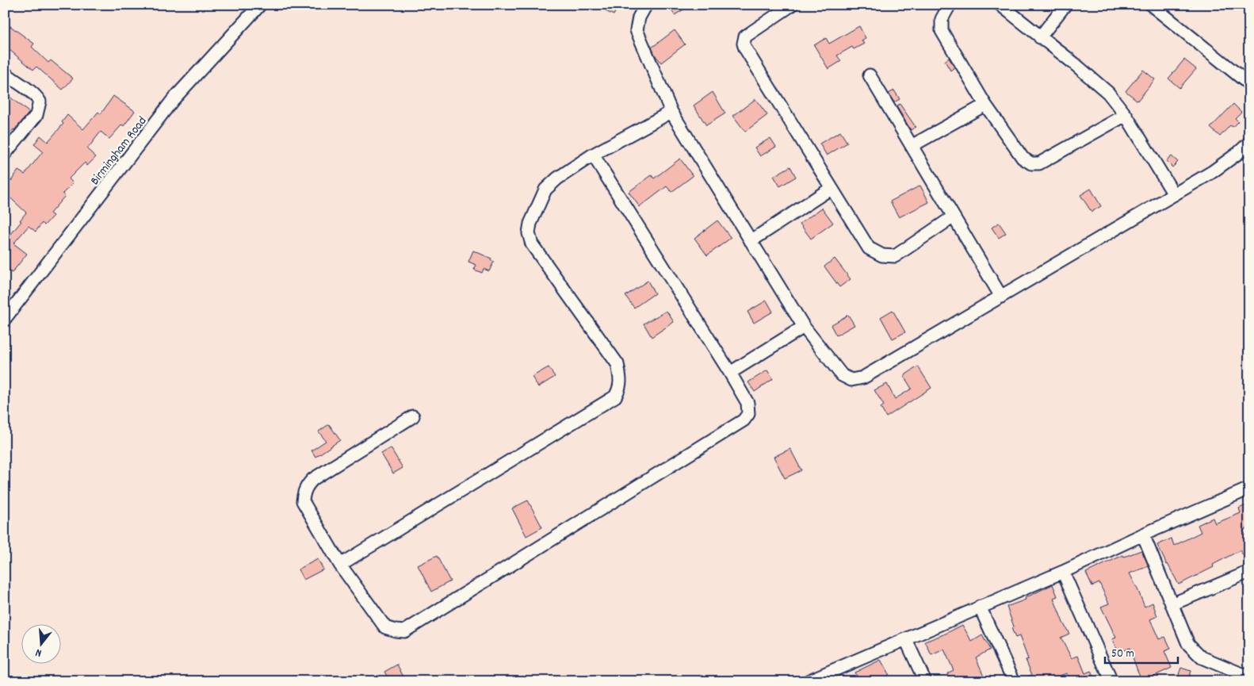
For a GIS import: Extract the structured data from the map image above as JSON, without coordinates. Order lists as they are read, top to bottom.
{
  "streets": {
    "street": ["Birmingham Road"]
  },
  "scale_bar": "50 m",
  "north": "bottom"
}
